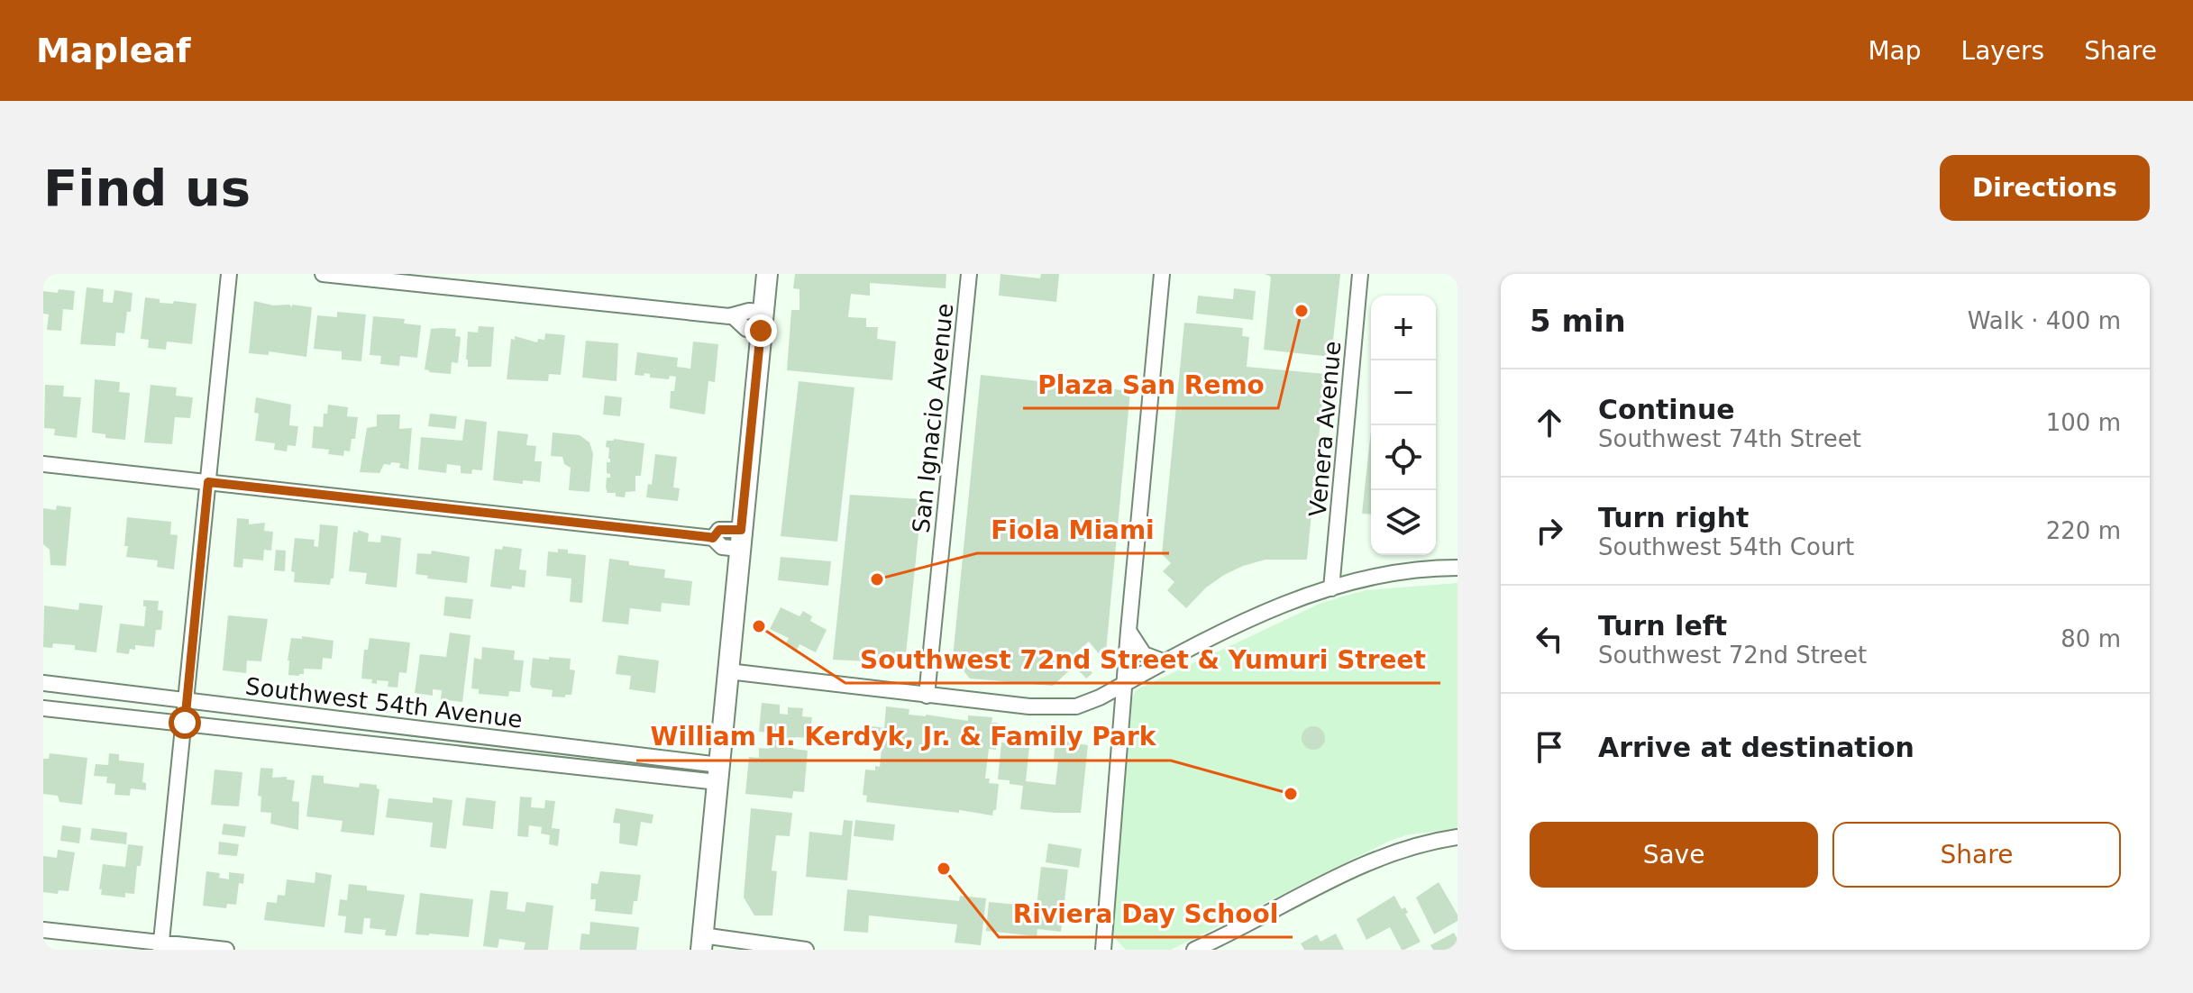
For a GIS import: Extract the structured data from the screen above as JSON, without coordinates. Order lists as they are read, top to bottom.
{
  "streets": {
    "street": ["San Ignacio Avenue", "Venera Avenue", "Southwest 54th Avenue"]
  },
  "places": [
    "Plaza San Remo",
    "Fiola Miami",
    "Southwest 72nd Street & Yumuri Street",
    "William H. Kerdyk, Jr. & Family Park",
    "Riviera Day School"
  ],
  "page": {
    "header": "Mapleaf",
    "nav": ["Map", "Layers", "Share"],
    "buttons": [
      "Directions",
      ["Save", "Share"]
    ],
    "title": "Find us",
    "heading": ["5 min", "Walk · 400 m"],
    "map_buttons": ["+", "−"],
    "list": [
      ["Continue", "Southwest 74th Street", "100 m"],
      ["Turn right", "Southwest 54th Court", "220 m"],
      ["Turn left", "Southwest 72nd Street", "80 m"],
      "Arrive at destination"
    ]
  }
}
